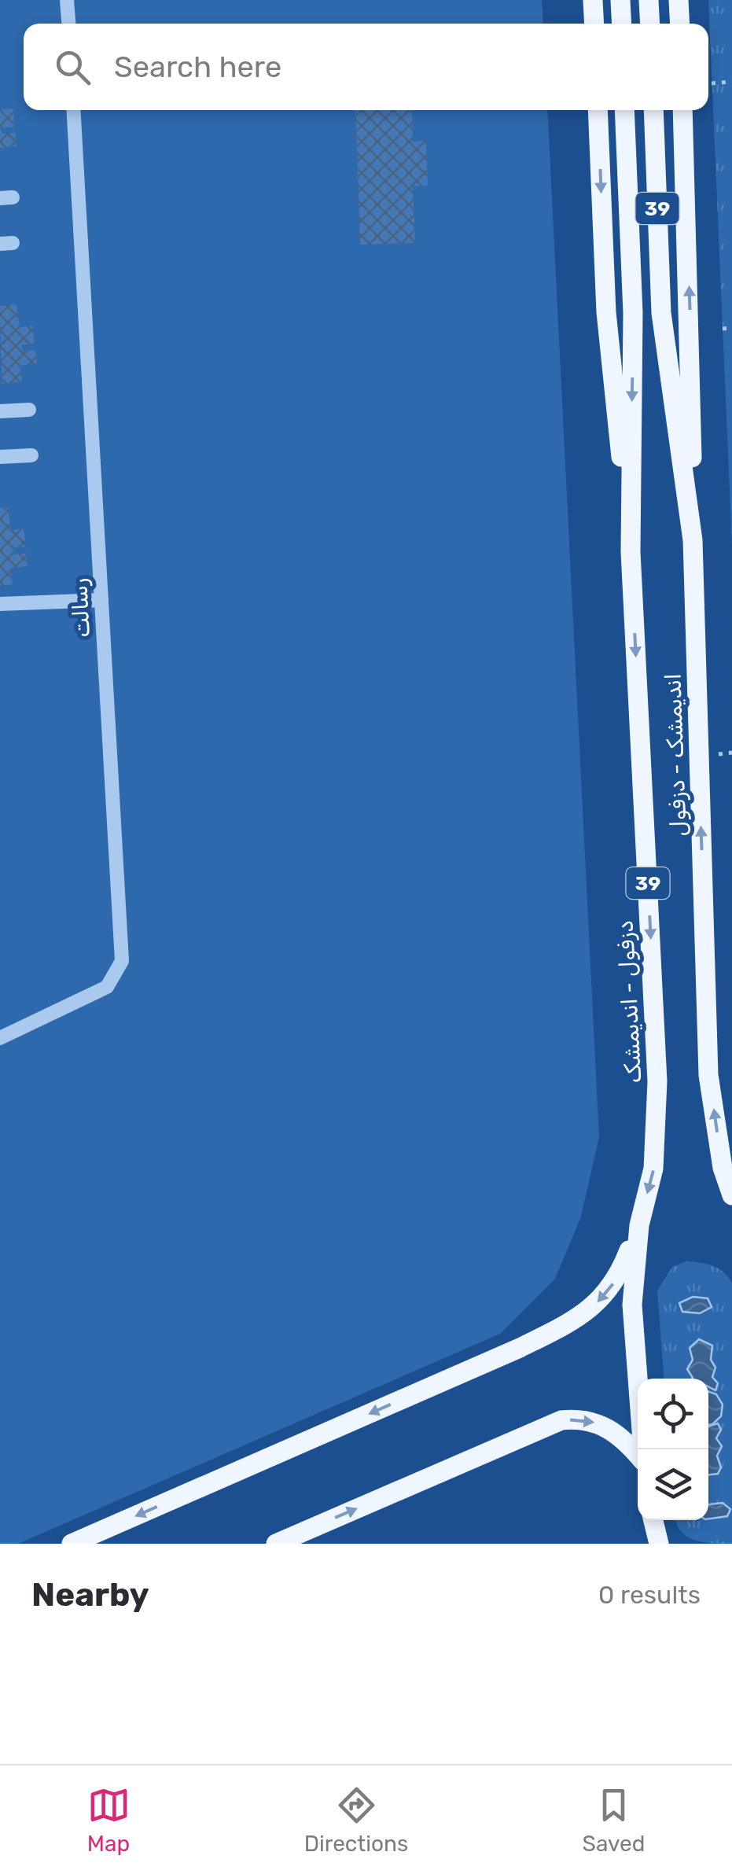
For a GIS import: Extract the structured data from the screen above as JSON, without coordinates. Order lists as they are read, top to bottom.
{
  "streets": {
    "main road": ["39", "اندیمشک - دزفول", "دزفول - اندیمشک"],
    "street": ["رسالت"]
  },
  "crossings": [
    ["39", "اندیمشک - دزفول"],
    ["39", "دزفول - اندیمشک"]
  ],
  "one_way": ["اندیمشک - دزفول"],
  "page": {
    "search": "Search here",
    "heading": ["Nearby", "0 results"],
    "nav": ["Map", "Directions", "Saved"]
  }
}
